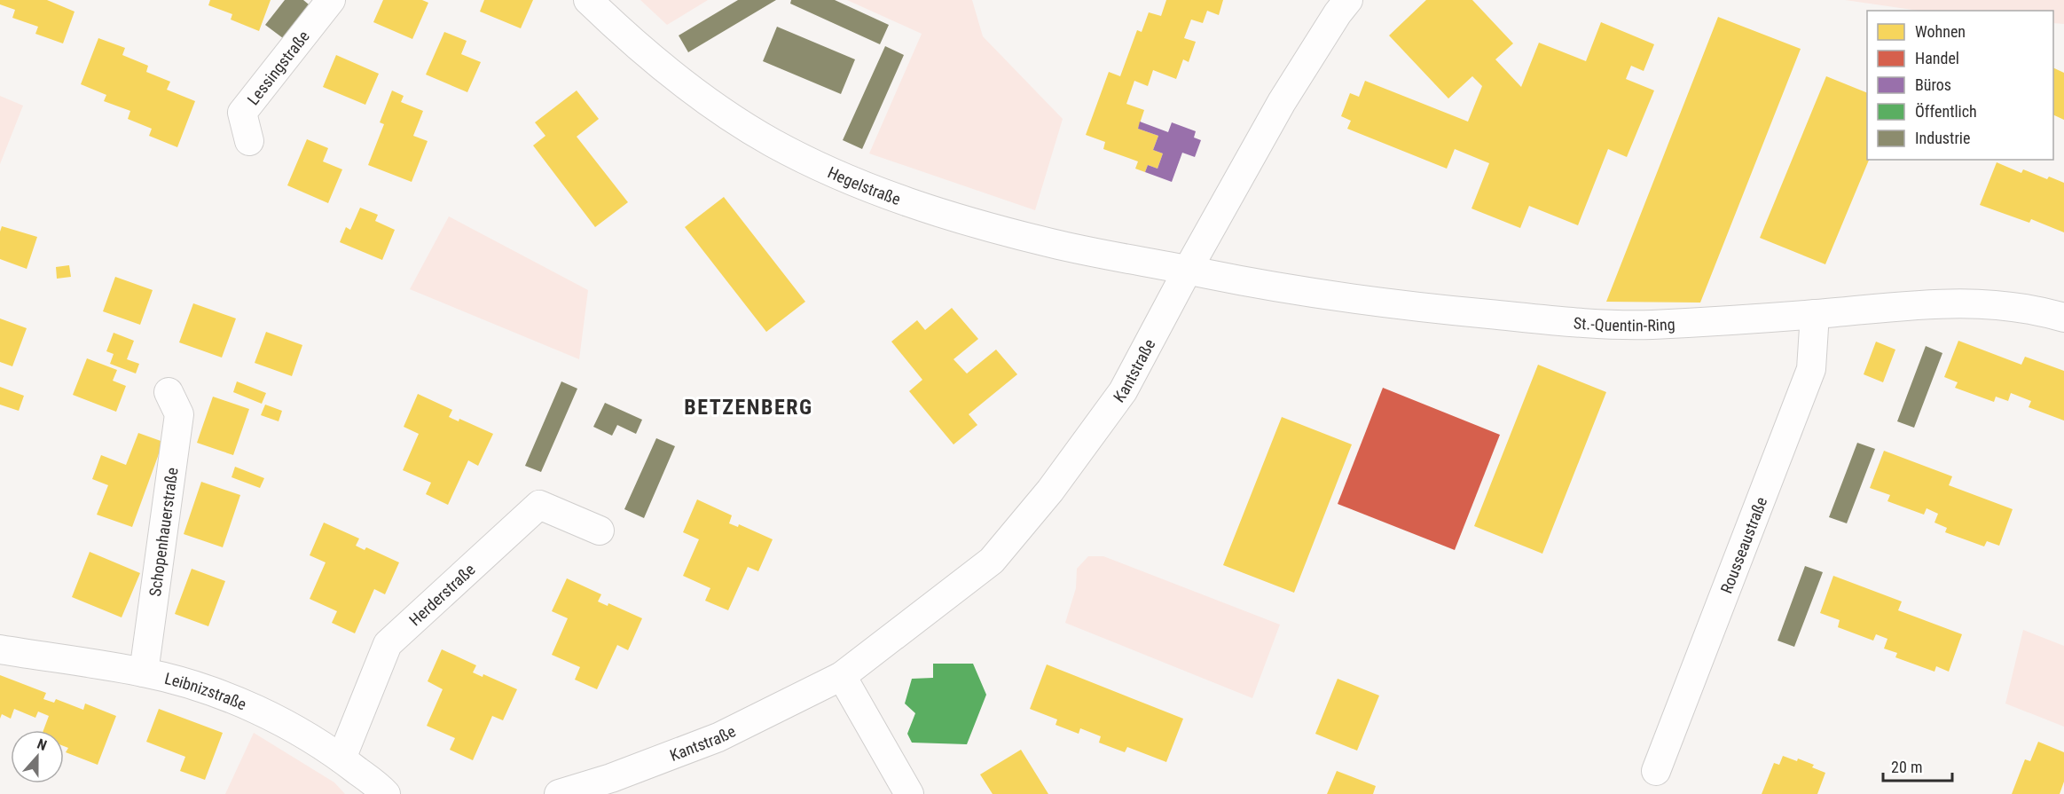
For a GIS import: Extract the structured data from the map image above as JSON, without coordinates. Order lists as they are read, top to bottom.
{
  "streets": {
    "street": [
      "Lessingstraße",
      "Hegelstraße",
      "St.-Quentin-Ring",
      "Kantstraße",
      "Schopenhauerstraße",
      "Rousseaustraße",
      "Herderstraße",
      "Leibnizstraße"
    ]
  },
  "crossings": [
    ["Hegelstraße", "St.-Quentin-Ring"],
    ["Hegelstraße", "Kantstraße"],
    ["St.-Quentin-Ring", "Kantstraße"],
    ["St.-Quentin-Ring", "Rousseaustraße"],
    ["Schopenhauerstraße", "Leibnizstraße"],
    ["Herderstraße", "Leibnizstraße"]
  ],
  "districts": ["BETZENBERG"],
  "legend": [
    "Wohnen",
    "Handel",
    "Büros",
    "Öffentlich",
    "Industrie"
  ],
  "scale_bar": "20 m",
  "north": "top"
}
